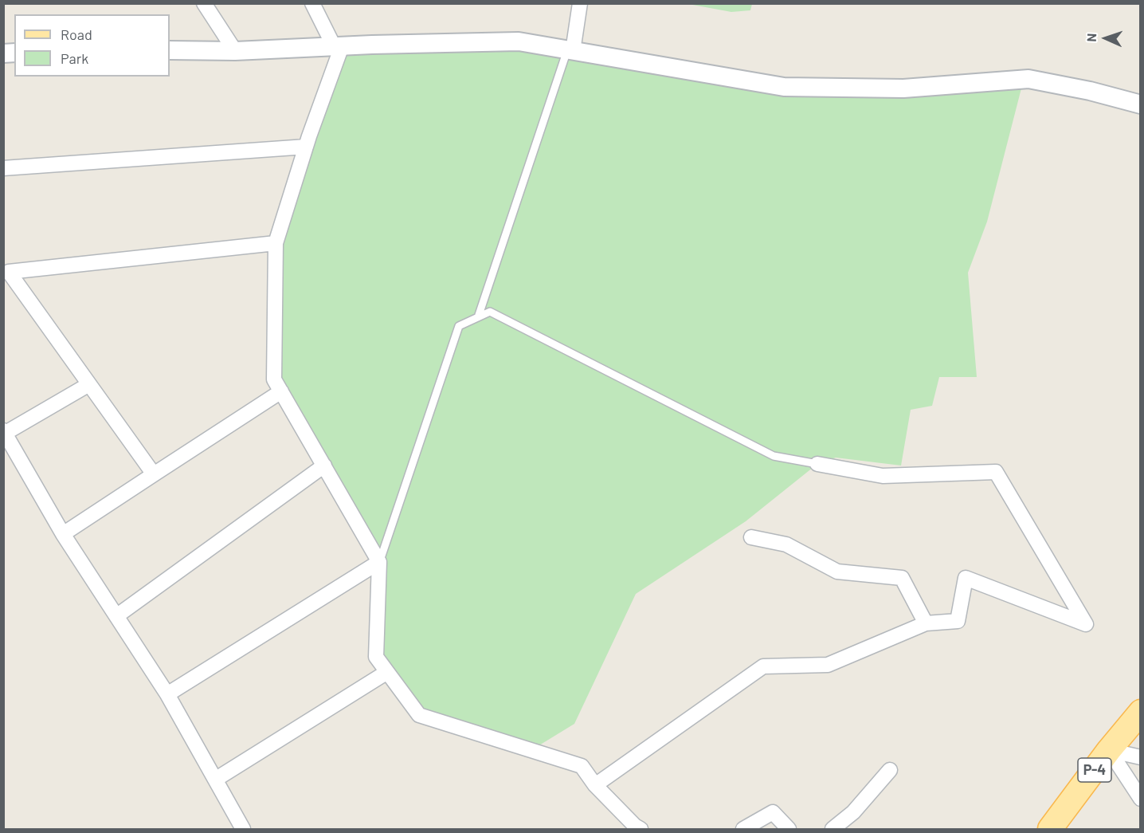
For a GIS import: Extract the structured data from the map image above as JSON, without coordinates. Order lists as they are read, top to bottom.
{
  "streets": {
    "main road": ["P-4"]
  },
  "legend": ["Road", "Park"],
  "north": "left"
}
